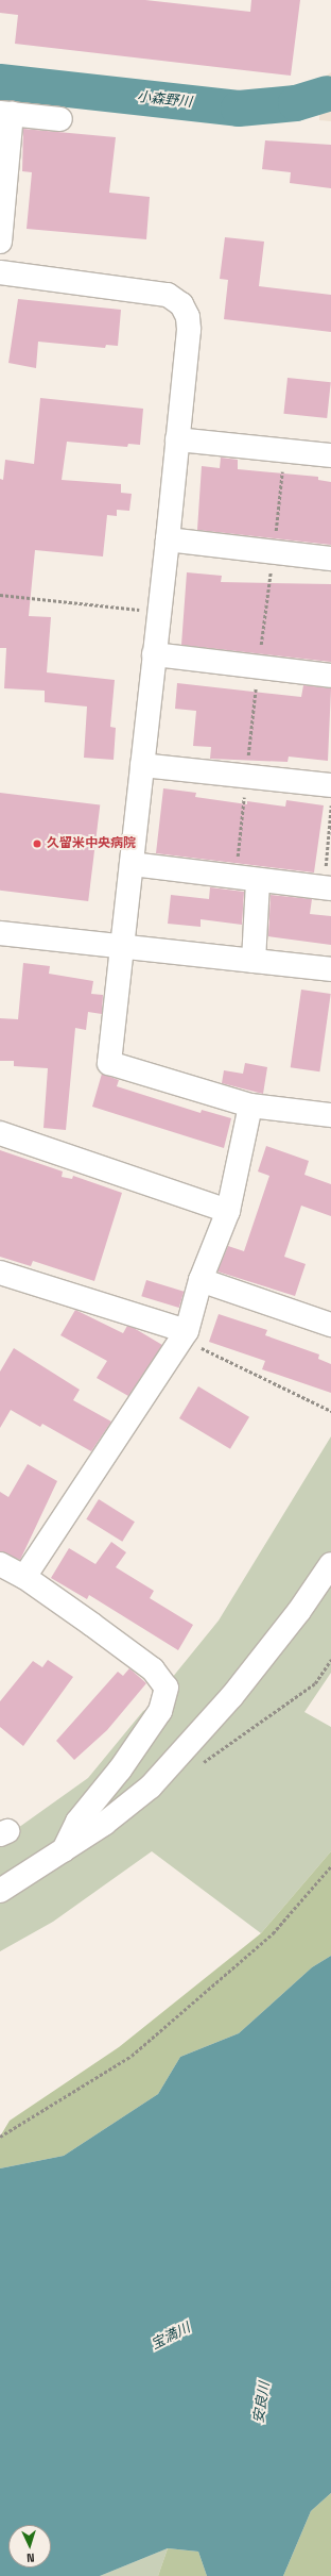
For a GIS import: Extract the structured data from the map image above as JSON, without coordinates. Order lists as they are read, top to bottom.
{
  "water": ["小森野川", "宝満川", "安良川"],
  "places": ["久留米中央病院"],
  "north": "bottom"
}
